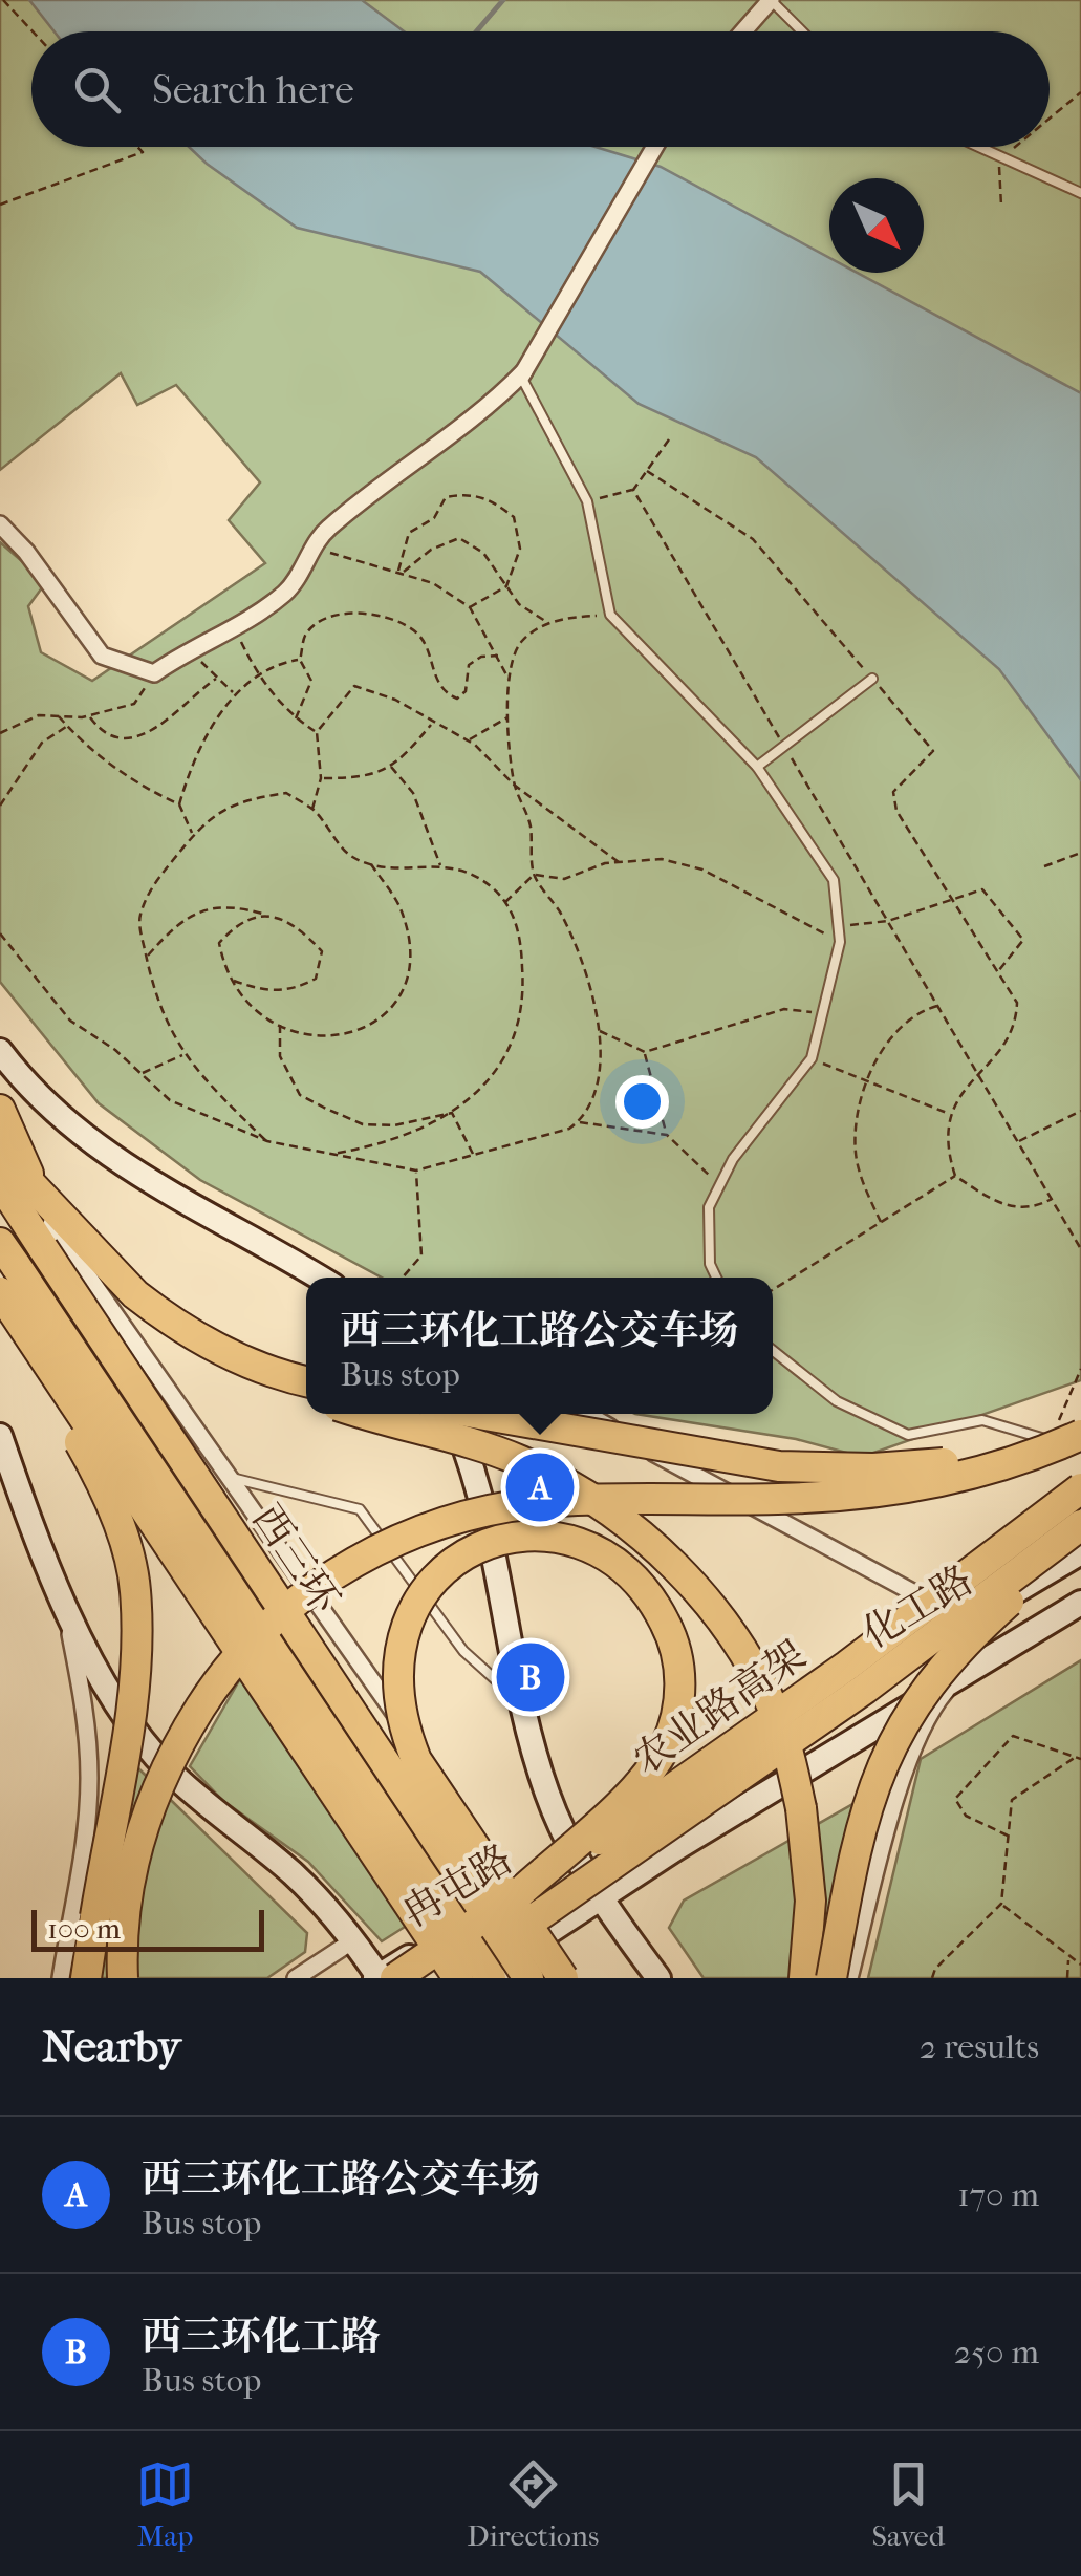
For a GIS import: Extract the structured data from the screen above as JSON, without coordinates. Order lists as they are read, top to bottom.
{
  "streets": {
    "highway": ["西三环", "农业路高架"],
    "main road": ["化工路", "冉屯路"]
  },
  "crossings": [
    ["化工路", "冉屯路"],
    ["农业路高架", "冉屯路"]
  ],
  "scale_bar": "100 m",
  "north": "bottom right",
  "page": {
    "search": "Search here",
    "popup": ["西三环化工路公交车场", "Bus stop"],
    "pins": ["A", "B"],
    "scale": "100 m",
    "heading": ["Nearby", "2 results"],
    "list": [
      {
        "mark": "A",
        "name": "西三环化工路公交车场",
        "note": "Bus stop",
        "value": "170 m"
      },
      {
        "mark": "B",
        "name": "西三环化工路",
        "note": "Bus stop",
        "value": "250 m"
      }
    ],
    "nav": ["Map", "Directions", "Saved"]
  }
}
